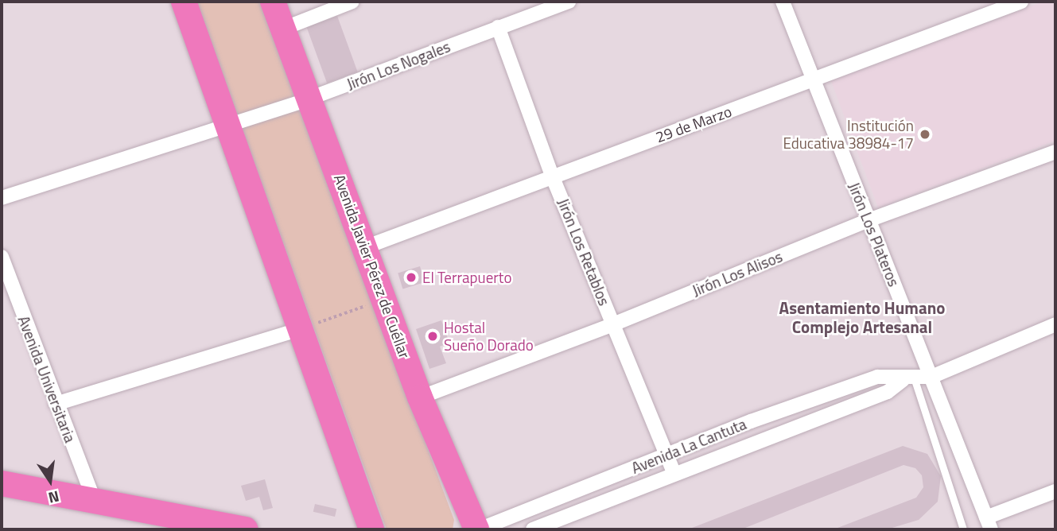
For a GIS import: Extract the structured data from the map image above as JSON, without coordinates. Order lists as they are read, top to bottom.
{
  "streets": {
    "highway": ["Avenida Javier Pérez de Cuéllar"],
    "street": [
      "Jirón Los Nogales",
      "29 de Marzo",
      "Jirón Los Plateros",
      "Jirón Los Retablos",
      "Jirón Los Alisos",
      "Avenida Universitaria",
      "Avenida La Cantuta"
    ]
  },
  "crossings": [
    ["Jirón Los Nogales", "Jirón Los Retablos"],
    ["Jirón Los Nogales", "Avenida Javier Pérez de Cuéllar"],
    ["29 de Marzo", "Jirón Los Plateros"],
    ["29 de Marzo", "Jirón Los Retablos"],
    ["29 de Marzo", "Avenida Javier Pérez de Cuéllar"],
    ["Jirón Los Plateros", "Jirón Los Alisos"],
    ["Jirón Los Plateros", "Avenida La Cantuta"],
    ["Jirón Los Retablos", "Jirón Los Alisos"],
    ["Jirón Los Retablos", "Avenida La Cantuta"],
    ["Avenida Javier Pérez de Cuéllar", "Jirón Los Alisos"],
    ["Avenida Javier Pérez de Cuéllar", "Avenida La Cantuta"]
  ],
  "districts": ["Asentamiento Humano Complejo Artesanal"],
  "places": ["Institución Educativa 38984-17", "El Terrapuerto", "Hostal Sueño Dorado"],
  "north": "bottom"
}
